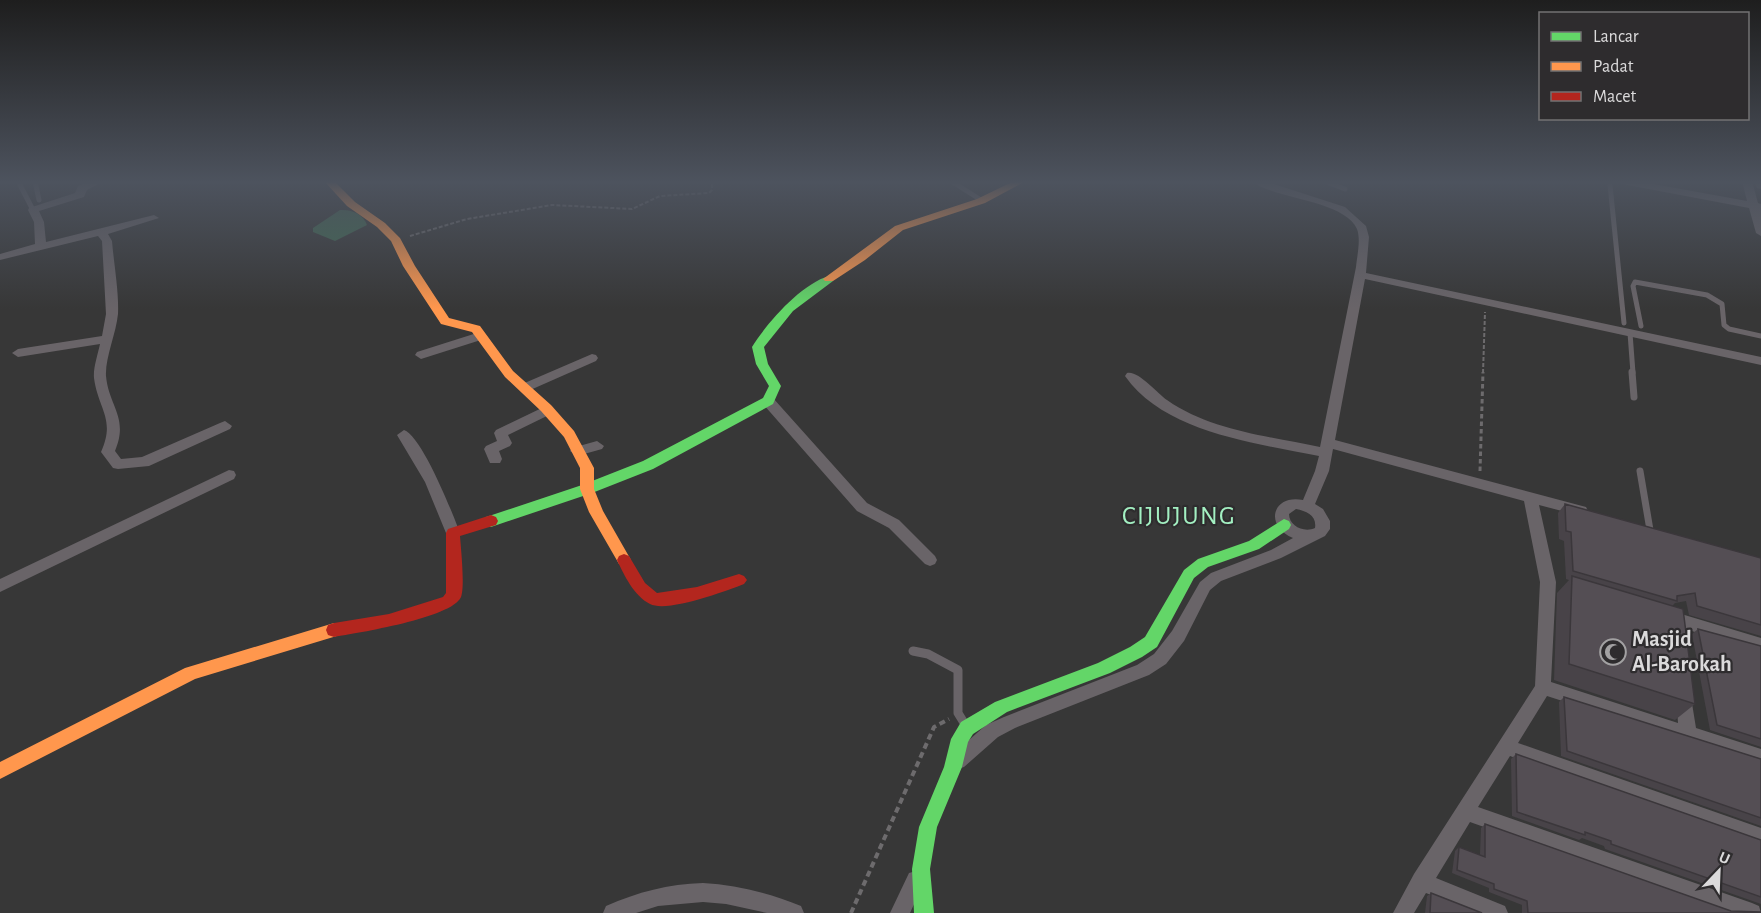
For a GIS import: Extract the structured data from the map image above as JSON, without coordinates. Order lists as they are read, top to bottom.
{
  "districts": ["CIJUJUNG"],
  "places": {
    "mosque": ["Masjid Al-Barokah"]
  },
  "legend": ["Lancar", "Padat", "Macet"],
  "north": "top right"
}
